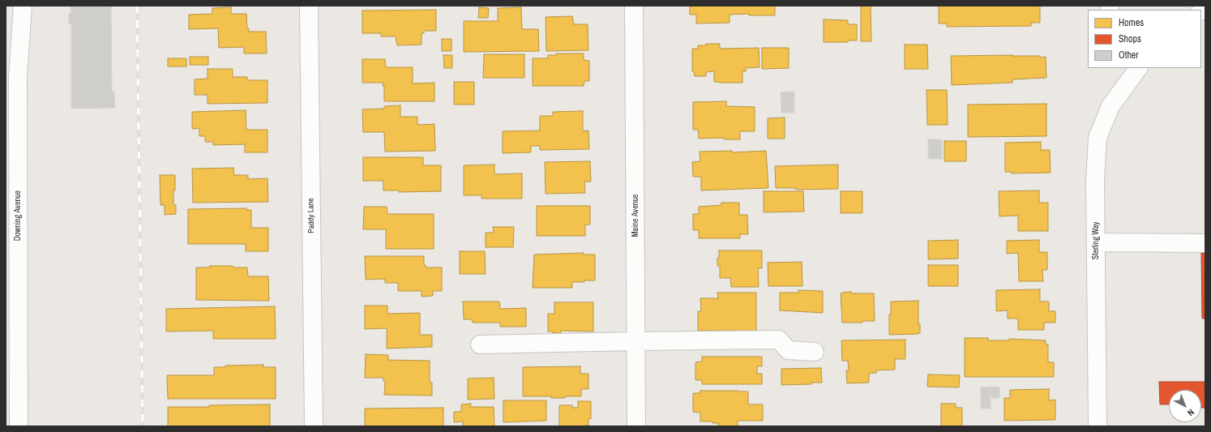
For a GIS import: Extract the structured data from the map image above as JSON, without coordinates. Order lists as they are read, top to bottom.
{
  "streets": {
    "street": [
      "Downing Avenue",
      "Paddy Lane",
      "Maine Avenue",
      "Sterling Way"
    ]
  },
  "legend": ["Homes", "Shops", "Other"],
  "north": "bottom right"
}
